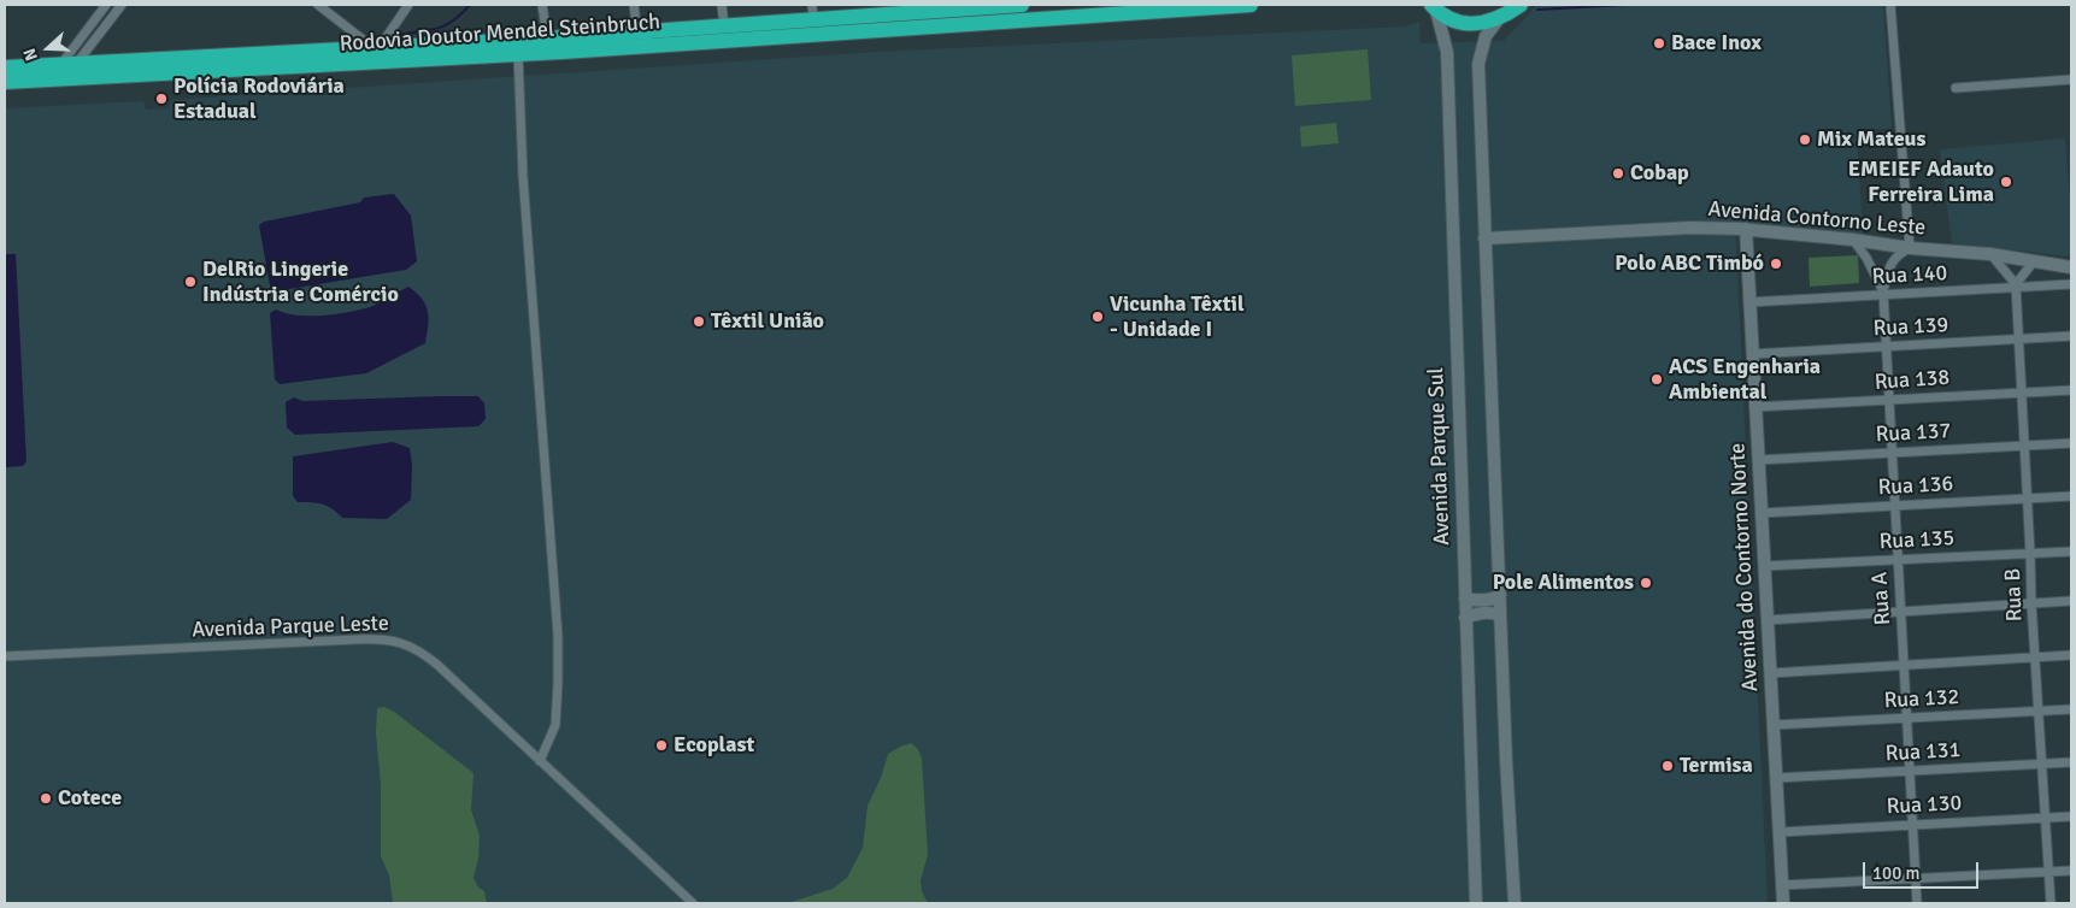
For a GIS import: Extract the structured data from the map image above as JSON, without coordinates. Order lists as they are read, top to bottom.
{
  "streets": {
    "highway": ["Rodovia Doutor Mendel Steinbruch"],
    "street": [
      "Avenida Contorno Leste",
      "Rua 140",
      "Rua 139",
      "Rua 138",
      "Rua 137",
      "Avenida Parque Sul",
      "Rua 136",
      "Rua 135",
      "Avenida do Contorno Norte",
      "Rua B",
      "Rua A",
      "Avenida Parque Leste",
      "Rua 132",
      "Rua 131",
      "Rua 130"
    ]
  },
  "crossings": [
    ["Avenida Contorno Leste", "Avenida do Contorno Norte"],
    ["Avenida Contorno Leste", "Rua A"],
    ["Rua 140", "Avenida do Contorno Norte"],
    ["Rua 140", "Rua B"],
    ["Rua 140", "Rua A"],
    ["Rua 139", "Avenida do Contorno Norte"],
    ["Rua 139", "Rua B"],
    ["Rua 139", "Rua A"],
    ["Rua 138", "Avenida do Contorno Norte"],
    ["Rua 138", "Rua B"],
    ["Rua 138", "Rua A"],
    ["Rua 137", "Avenida do Contorno Norte"],
    ["Rua 137", "Rua B"],
    ["Rua 137", "Rua A"],
    ["Rua 136", "Avenida do Contorno Norte"],
    ["Rua 136", "Rua B"],
    ["Rua 136", "Rua A"],
    ["Rua 135", "Avenida do Contorno Norte"],
    ["Rua 135", "Rua B"],
    ["Rua 135", "Rua A"],
    ["Avenida do Contorno Norte", "Rua 132"],
    ["Avenida do Contorno Norte", "Rua 131"],
    ["Avenida do Contorno Norte", "Rua 130"],
    ["Rua B", "Rua 132"],
    ["Rua B", "Rua 131"],
    ["Rua B", "Rua 130"],
    ["Rua A", "Rua 132"],
    ["Rua A", "Rua 131"],
    ["Rua A", "Rua 130"]
  ],
  "places": [
    "Bace Inox",
    "Polícia Rodoviária Estadual",
    "Mix Mateus",
    "Cobap",
    "EMEIEF Adauto Ferreira Lima",
    "Polo ABC Timbó",
    "DelRio Lingerie Indústria e Comércio",
    "Vicunha Têxtil - Unidade I",
    "Têxtil União",
    "ACS Engenharia Ambiental",
    "Pole Alimentos",
    "Ecoplast",
    "Termisa",
    "Cotece"
  ],
  "scale_bar": "100 m",
  "north": "left"
}
